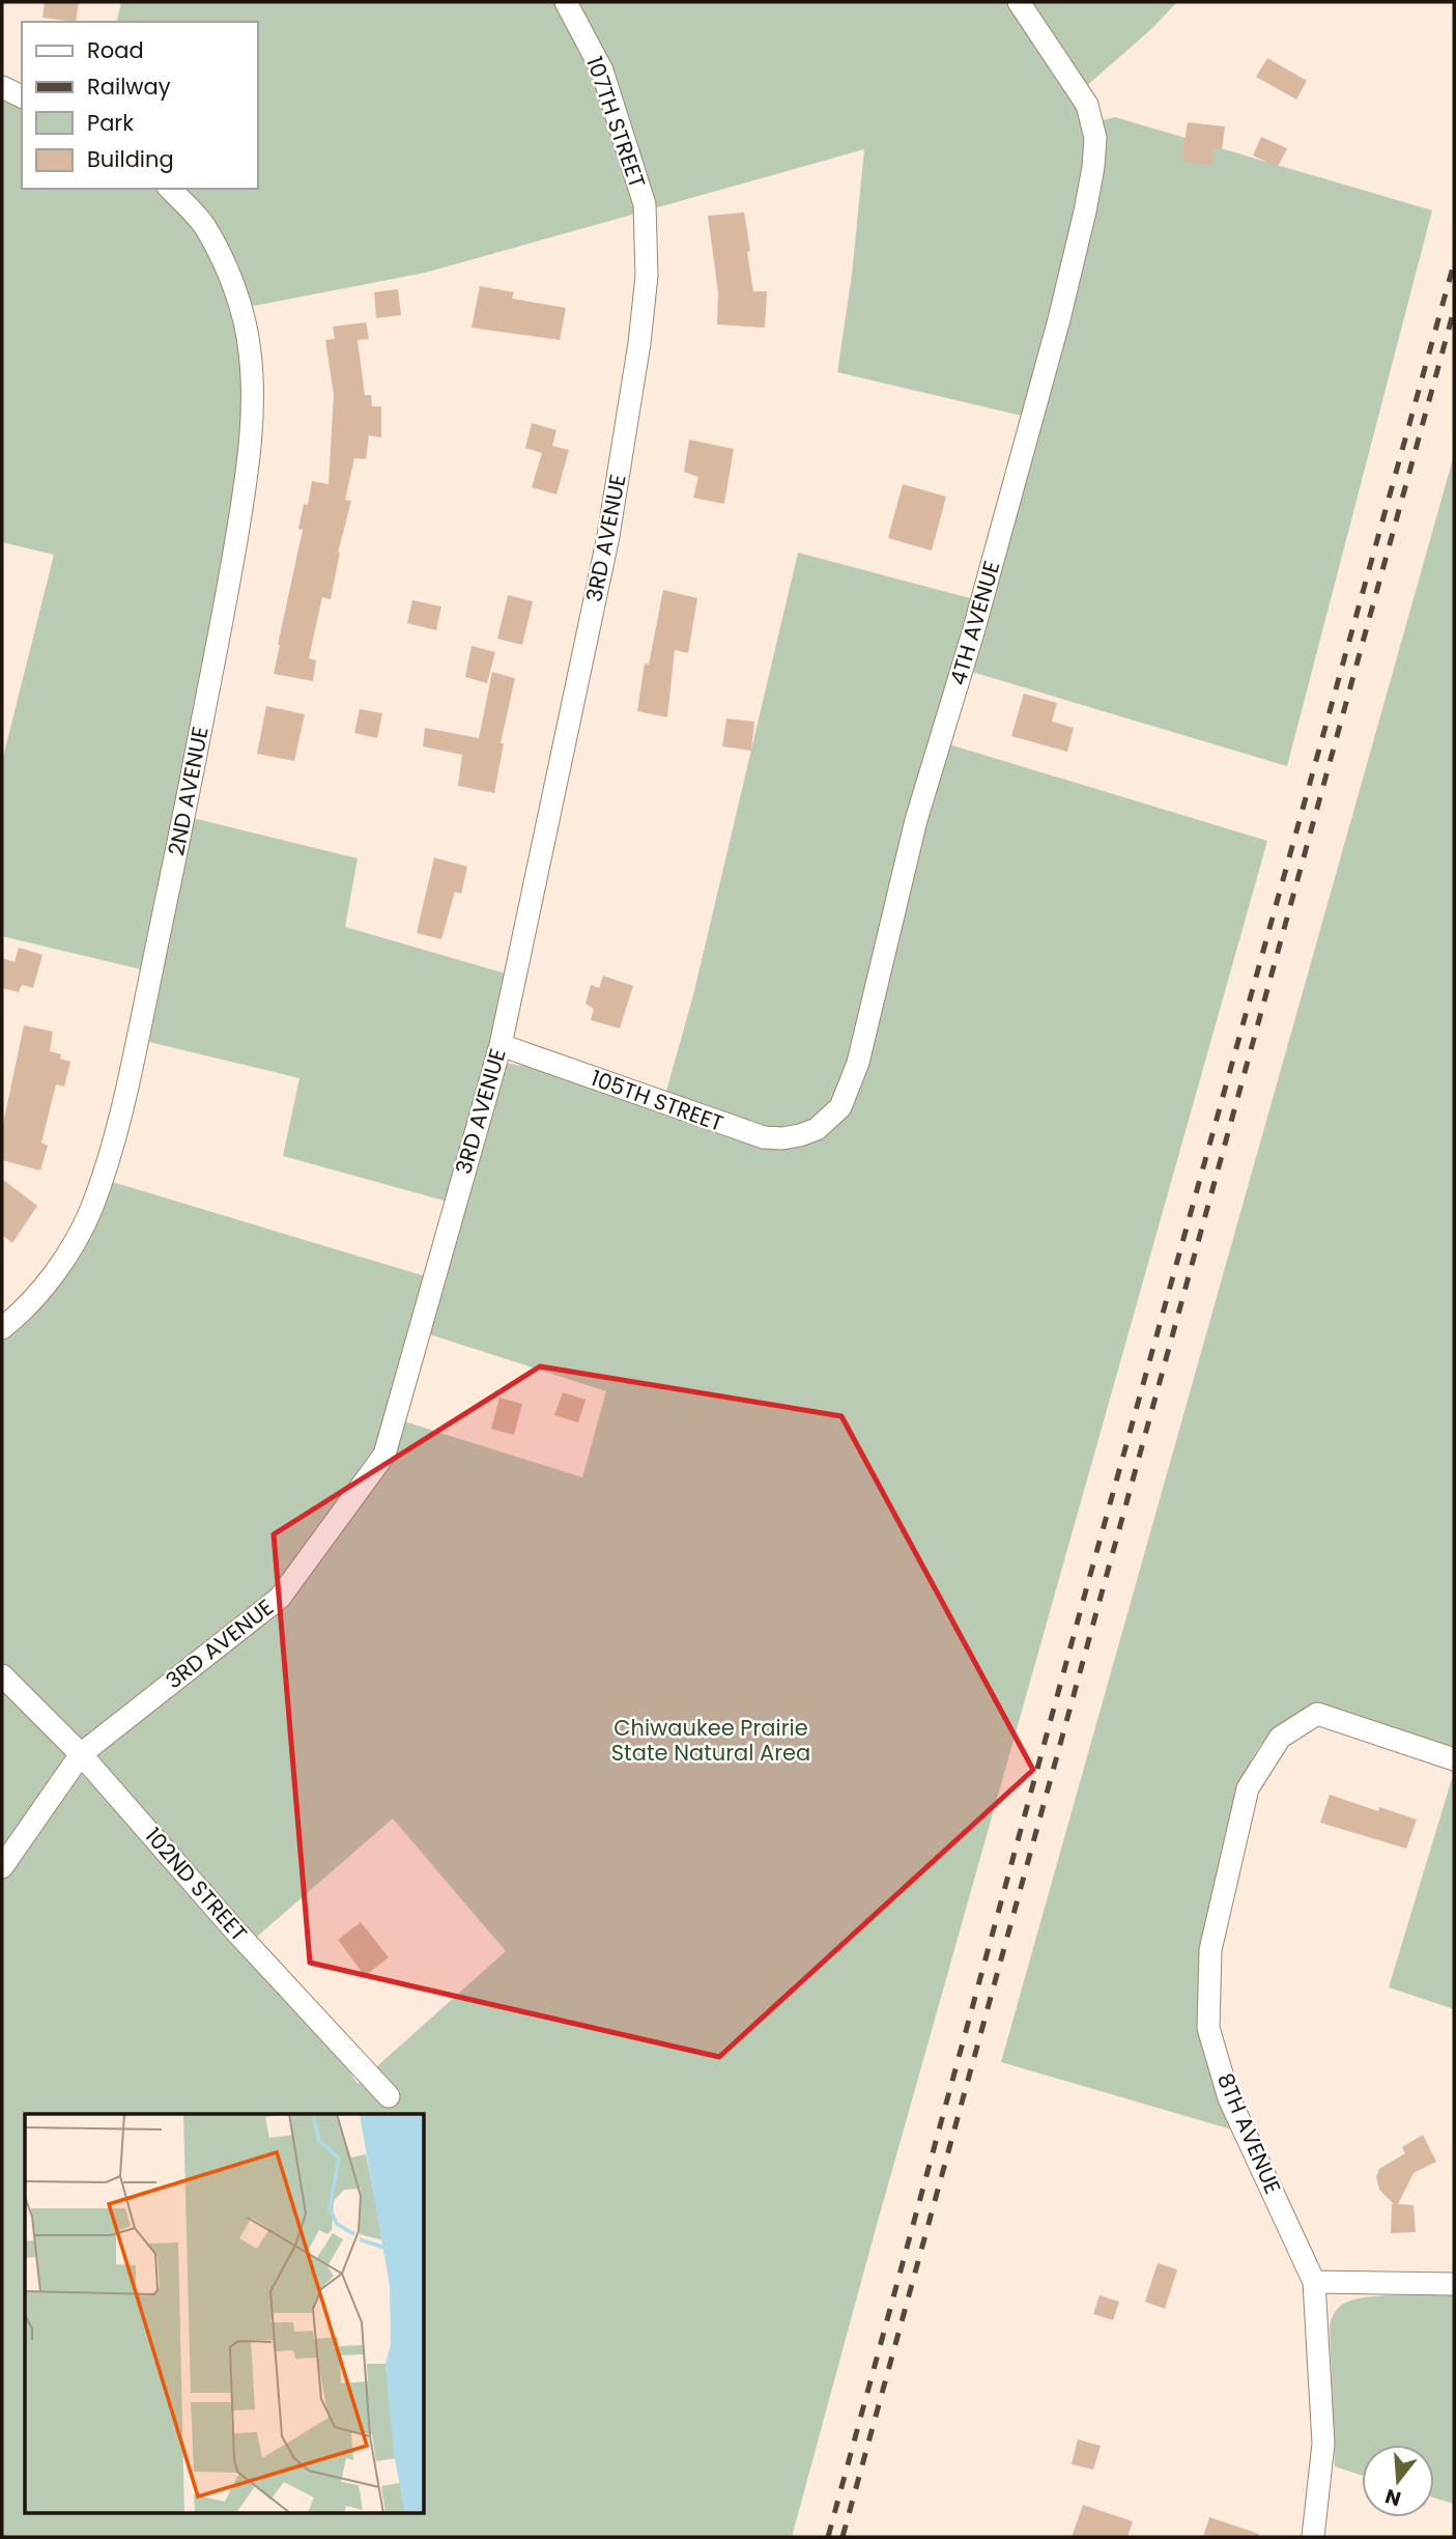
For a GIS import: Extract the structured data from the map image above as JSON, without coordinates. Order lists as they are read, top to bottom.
{
  "streets": {
    "street": [
      "107TH STREET",
      "3RD AVENUE",
      "4TH AVENUE",
      "2ND AVENUE",
      "105TH STREET",
      "102ND STREET",
      "8TH AVENUE"
    ]
  },
  "crossings": [
    ["107TH STREET", "3RD AVENUE"],
    ["3RD AVENUE", "105TH STREET"],
    ["3RD AVENUE", "102ND STREET"],
    ["4TH AVENUE", "105TH STREET"]
  ],
  "parks": ["Chiwaukee Prairie State Natural Area"],
  "legend": [
    "Road",
    "Railway",
    "Park",
    "Building"
  ],
  "north": "bottom"
}
